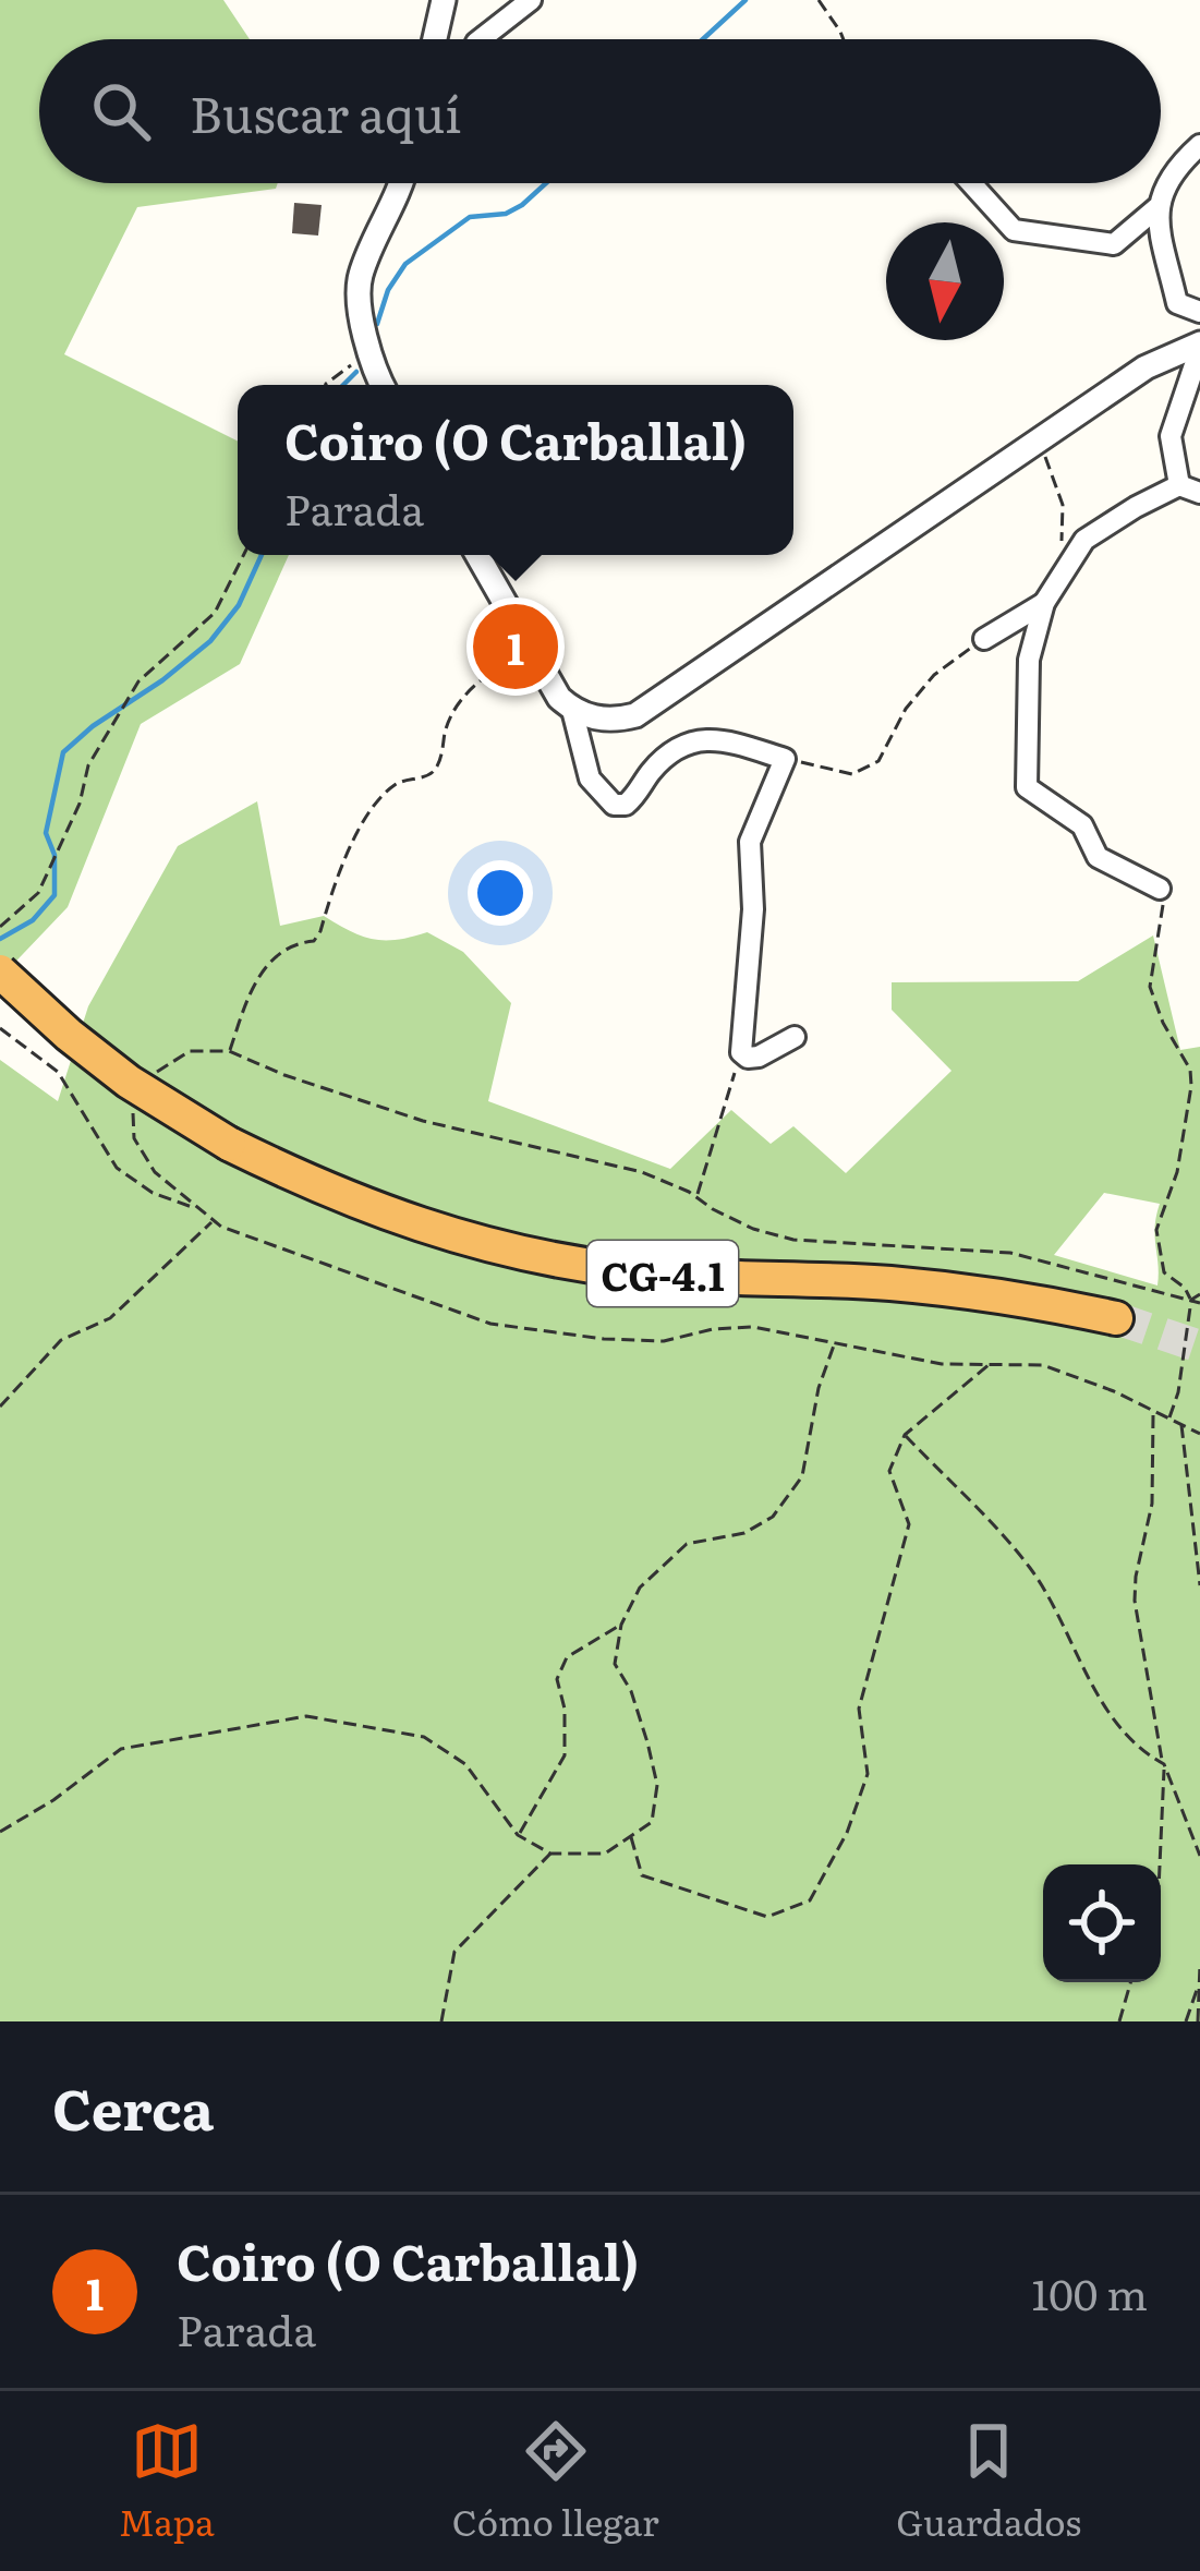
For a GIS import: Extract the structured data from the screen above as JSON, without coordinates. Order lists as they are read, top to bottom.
{
  "streets": {
    "highway": ["CG-4.1"]
  },
  "north": "bottom",
  "page": {
    "search": "Buscar aquí",
    "popup": ["Coiro (O Carballal)", "Parada"],
    "pins": "1",
    "heading": "Cerca",
    "list": [
      {
        "mark": "1",
        "name": "Coiro (O Carballal)",
        "note": "Parada",
        "value": "100 m"
      }
    ],
    "nav": ["Mapa", "Cómo llegar", "Guardados"]
  }
}
